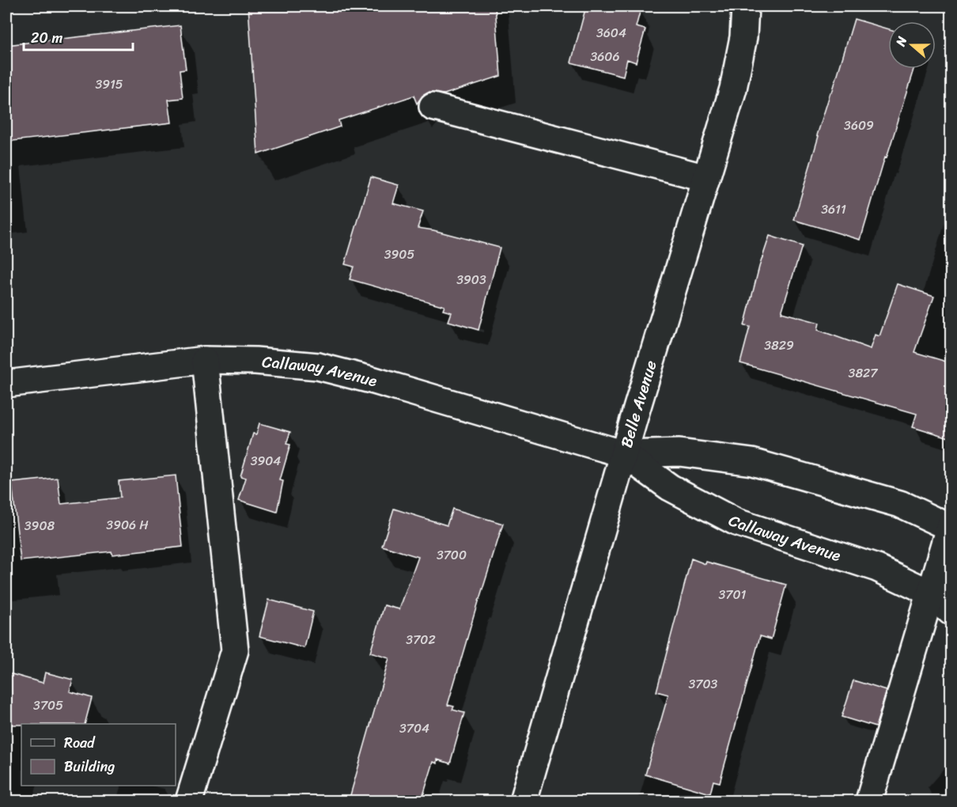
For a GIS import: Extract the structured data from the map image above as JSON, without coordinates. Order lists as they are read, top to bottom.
{
  "streets": {
    "street": ["Callaway Avenue", "Belle Avenue"]
  },
  "crossings": [
    ["Callaway Avenue", "Belle Avenue"]
  ],
  "house_numbers": [
    "3604",
    "3606",
    "3915",
    "3609",
    "3611",
    "3905",
    "3903",
    "3829",
    "3827",
    "3904",
    "3906 H",
    "3908",
    "3700",
    "3701",
    "3702",
    "3703",
    "3705",
    "3704"
  ],
  "legend": ["Road", "Building"],
  "scale_bar": "20 m",
  "north": "left"
}
